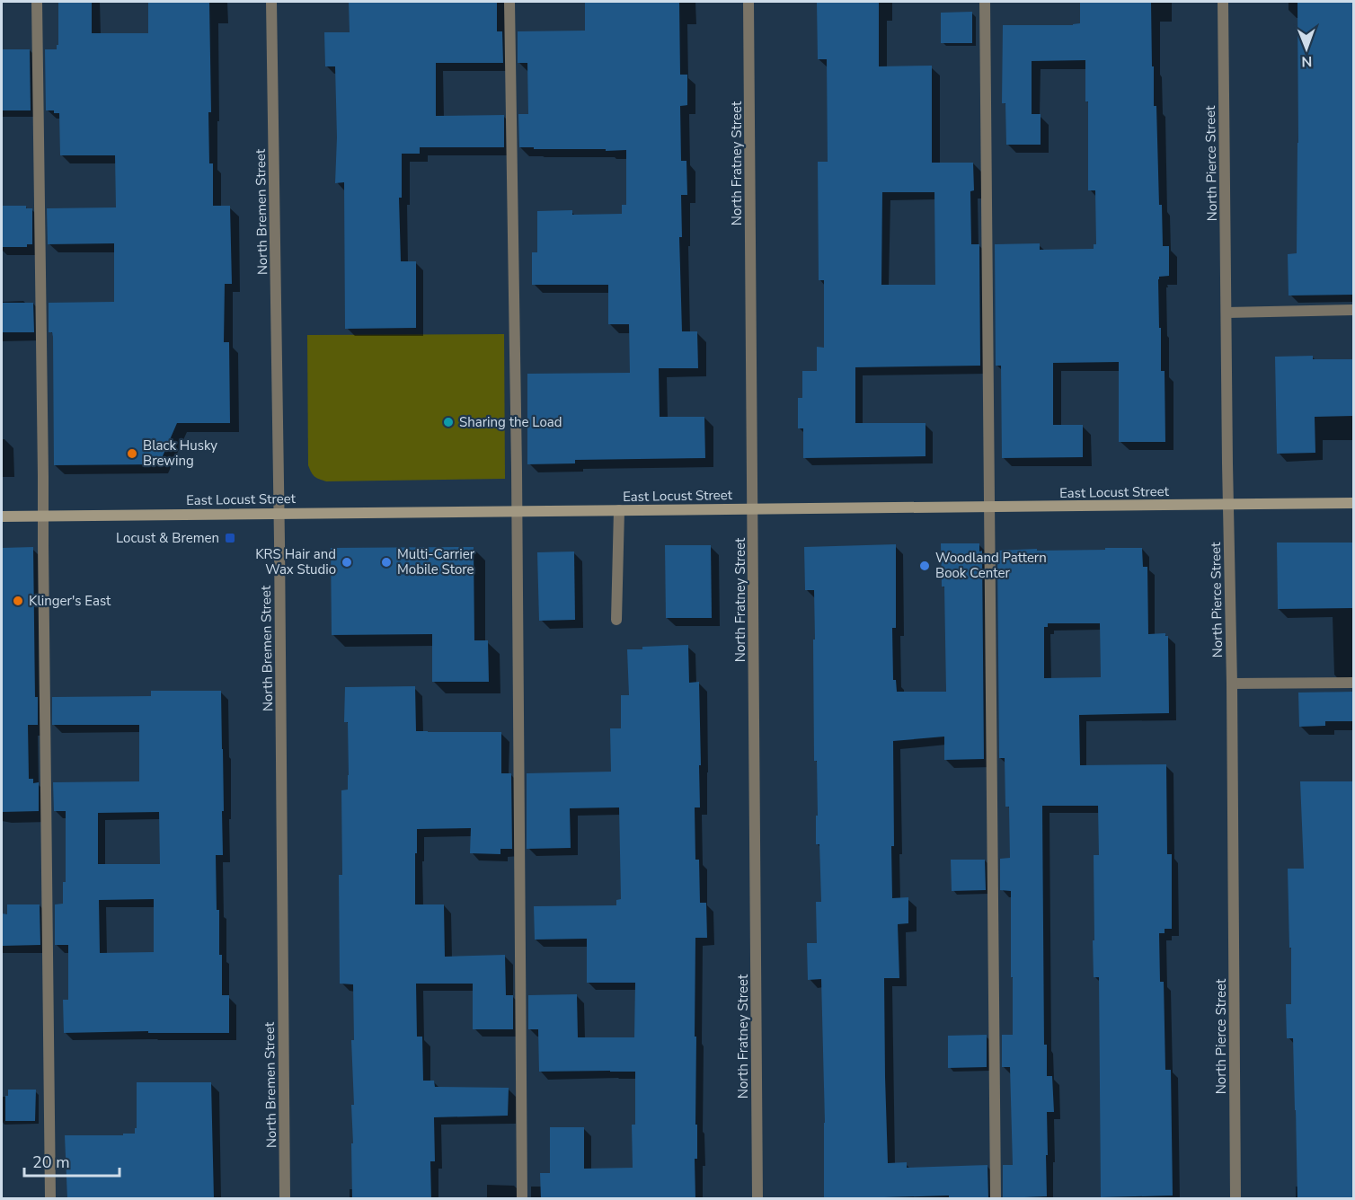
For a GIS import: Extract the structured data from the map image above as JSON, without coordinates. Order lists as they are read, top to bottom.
{
  "streets": {
    "main road": ["East Locust Street"],
    "street": ["North Fratney Street", "North Pierce Street", "North Bremen Street"]
  },
  "crossings": [
    ["North Fratney Street", "East Locust Street"],
    ["North Pierce Street", "East Locust Street"],
    ["North Bremen Street", "East Locust Street"]
  ],
  "places": {
    "other": [
      "Sharing the Load",
      "Black Husky Brewing",
      "KRS Hair and Wax Studio",
      "Multi-Carrier Mobile Store",
      "Woodland Pattern Book Center",
      "Klinger's East"
    ],
    "transit": ["Locust & Bremen"]
  },
  "scale_bar": "20 m",
  "north": "bottom"
}
